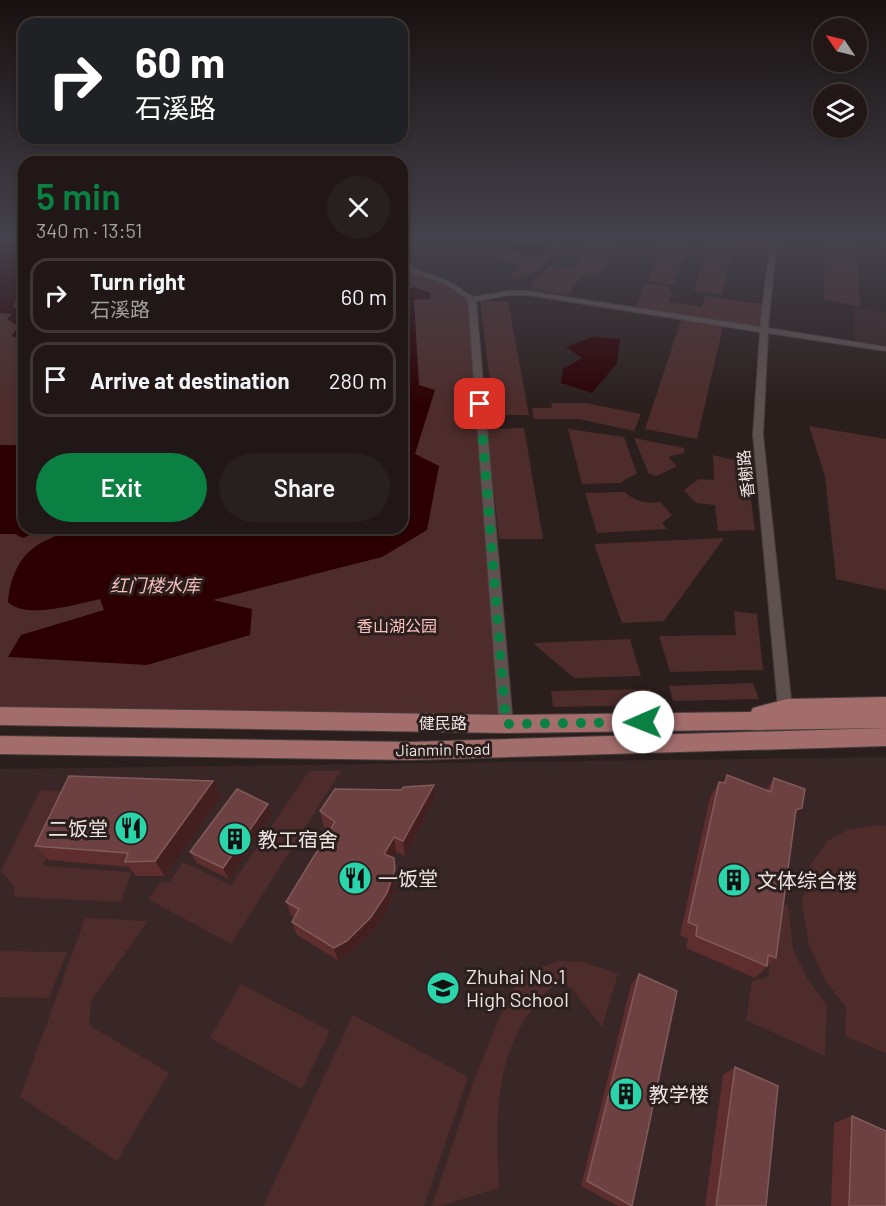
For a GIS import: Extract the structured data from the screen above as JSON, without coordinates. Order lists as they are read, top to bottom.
{
  "streets": {
    "main road": ["健民路", "Jianmin Road"],
    "street": ["香榭路"]
  },
  "crossings": [
    ["健民路", "Jianmin Road"]
  ],
  "water": ["红门楼水库"],
  "parks": ["香山湖公园"],
  "places": {
    "restaurant": ["二饭堂", "一饭堂"],
    "building": ["教工宿舍", "文体综合楼", "教学楼"],
    "school or university": ["Zhuhai No.1 High School"]
  },
  "north": "top left",
  "page": {
    "turn": ["60 m", "石溪路"],
    "heading": ["5 min", "340 m · 13:51"],
    "list": [
      {
        "name": "Turn right",
        "note": "石溪路",
        "value": "60 m"
      },
      {
        "name": "Arrive at destination",
        "value": "280 m"
      }
    ],
    "buttons": ["Exit", "Share"]
  }
}
